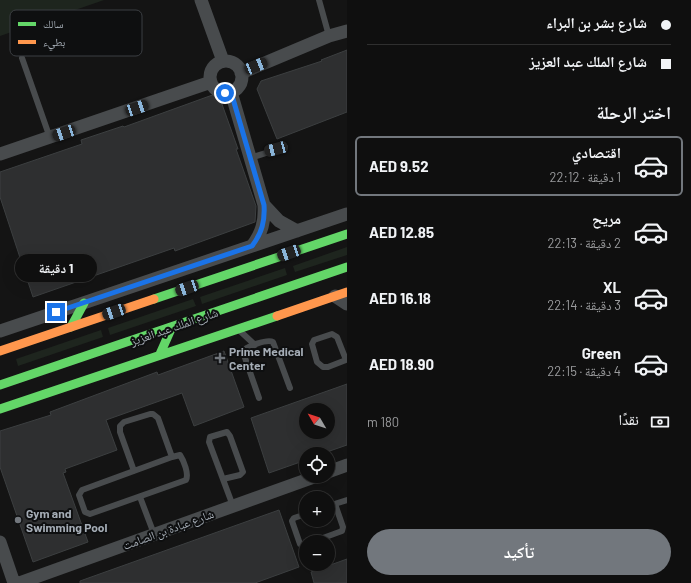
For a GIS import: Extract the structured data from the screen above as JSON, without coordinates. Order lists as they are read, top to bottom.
{
  "streets": {
    "main road": ["شارع الملك عبد العزيز"],
    "street": ["شارع عبادة بن الصامت"]
  },
  "places": {
    "health": ["Prime Medical Center"],
    "other": ["Gym and Swimming Pool"]
  },
  "legend": ["سالك", "بطيء"],
  "north": "top left",
  "page": {
    "banner": ["شارع بشر بن البراء", "شارع الملك عبد العزيز"],
    "heading": "اختر الرحلة",
    "list": [
      {
        "name": "اقتصادي",
        "note": "1 دقيقة · 22:12",
        "value": "AED 9.52"
      },
      {
        "name": "مريح",
        "note": "2 دقيقة · 22:13",
        "value": "AED 12.85"
      },
      {
        "name": "XL",
        "note": "3 دقيقة · 22:14",
        "value": "AED 16.18"
      },
      {
        "name": "Green",
        "note": "4 دقيقة · 22:15",
        "value": "AED 18.90"
      }
    ],
    "bubble": "1 دقيقة",
    "pay": ["نقدًا", "180 m"],
    "map_buttons": ["+", "−"],
    "buttons": "تأكيد"
  }
}
